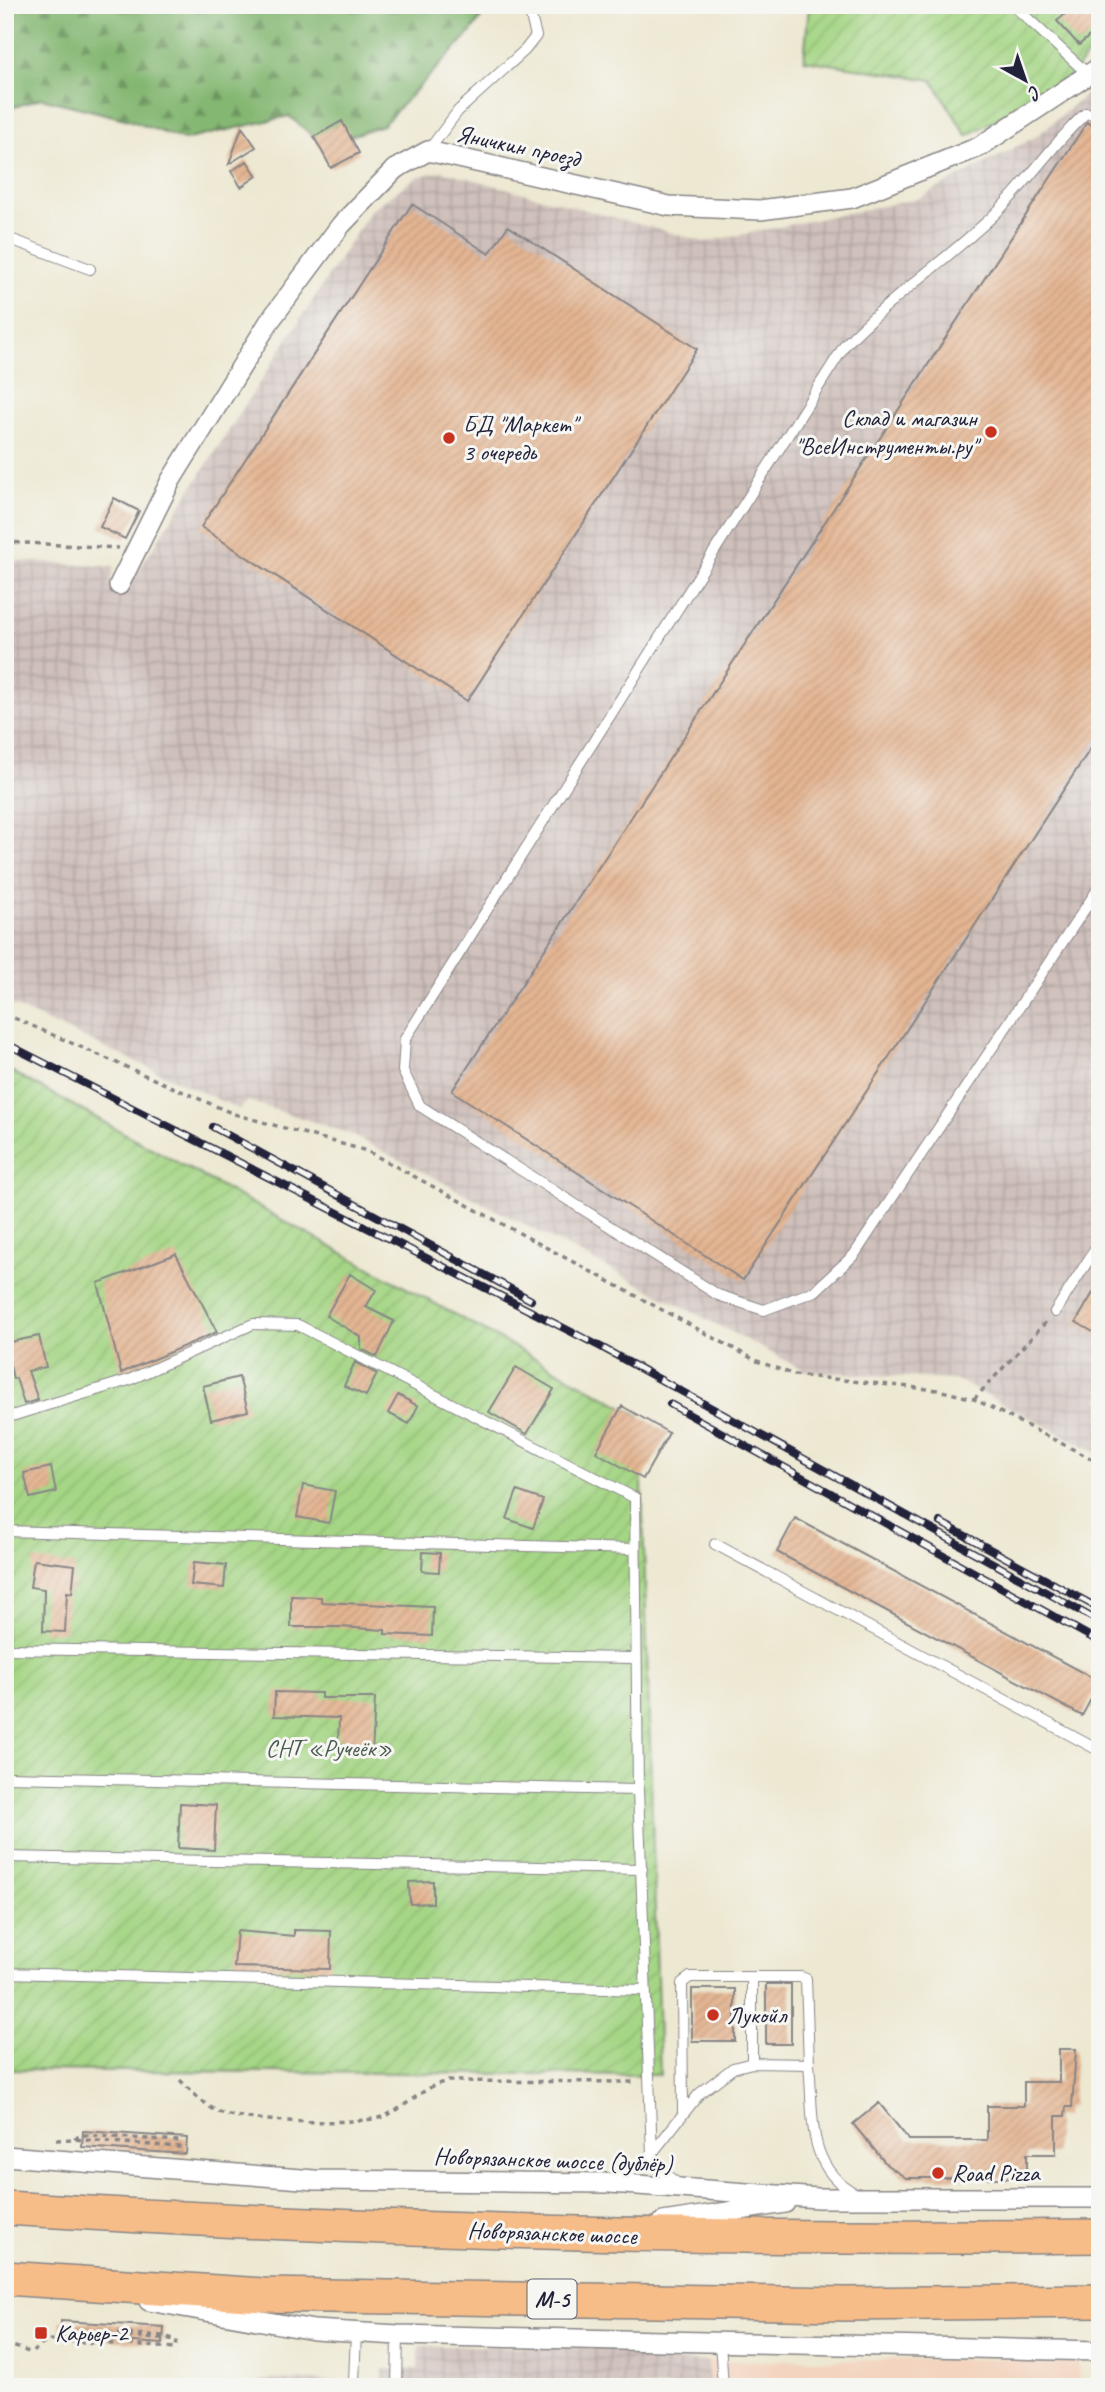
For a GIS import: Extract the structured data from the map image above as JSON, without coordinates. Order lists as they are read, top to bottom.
{
  "streets": {
    "highway": ["Новорязанское шоссе", "М-5"],
    "street": ["Яничкин проезд", "Новорязанское шоссе (дублёр)"]
  },
  "parks": ["СНТ «Ручеёк»"],
  "places": {
    "other": [
      "Склад и магазин \"ВсеИнструменты.ру\"",
      "БД \"Маркет\" 3 очередь",
      "Лукойл",
      "Road Pizza"
    ],
    "transit": ["Карьер-2"]
  },
  "north": "bottom right"
}
